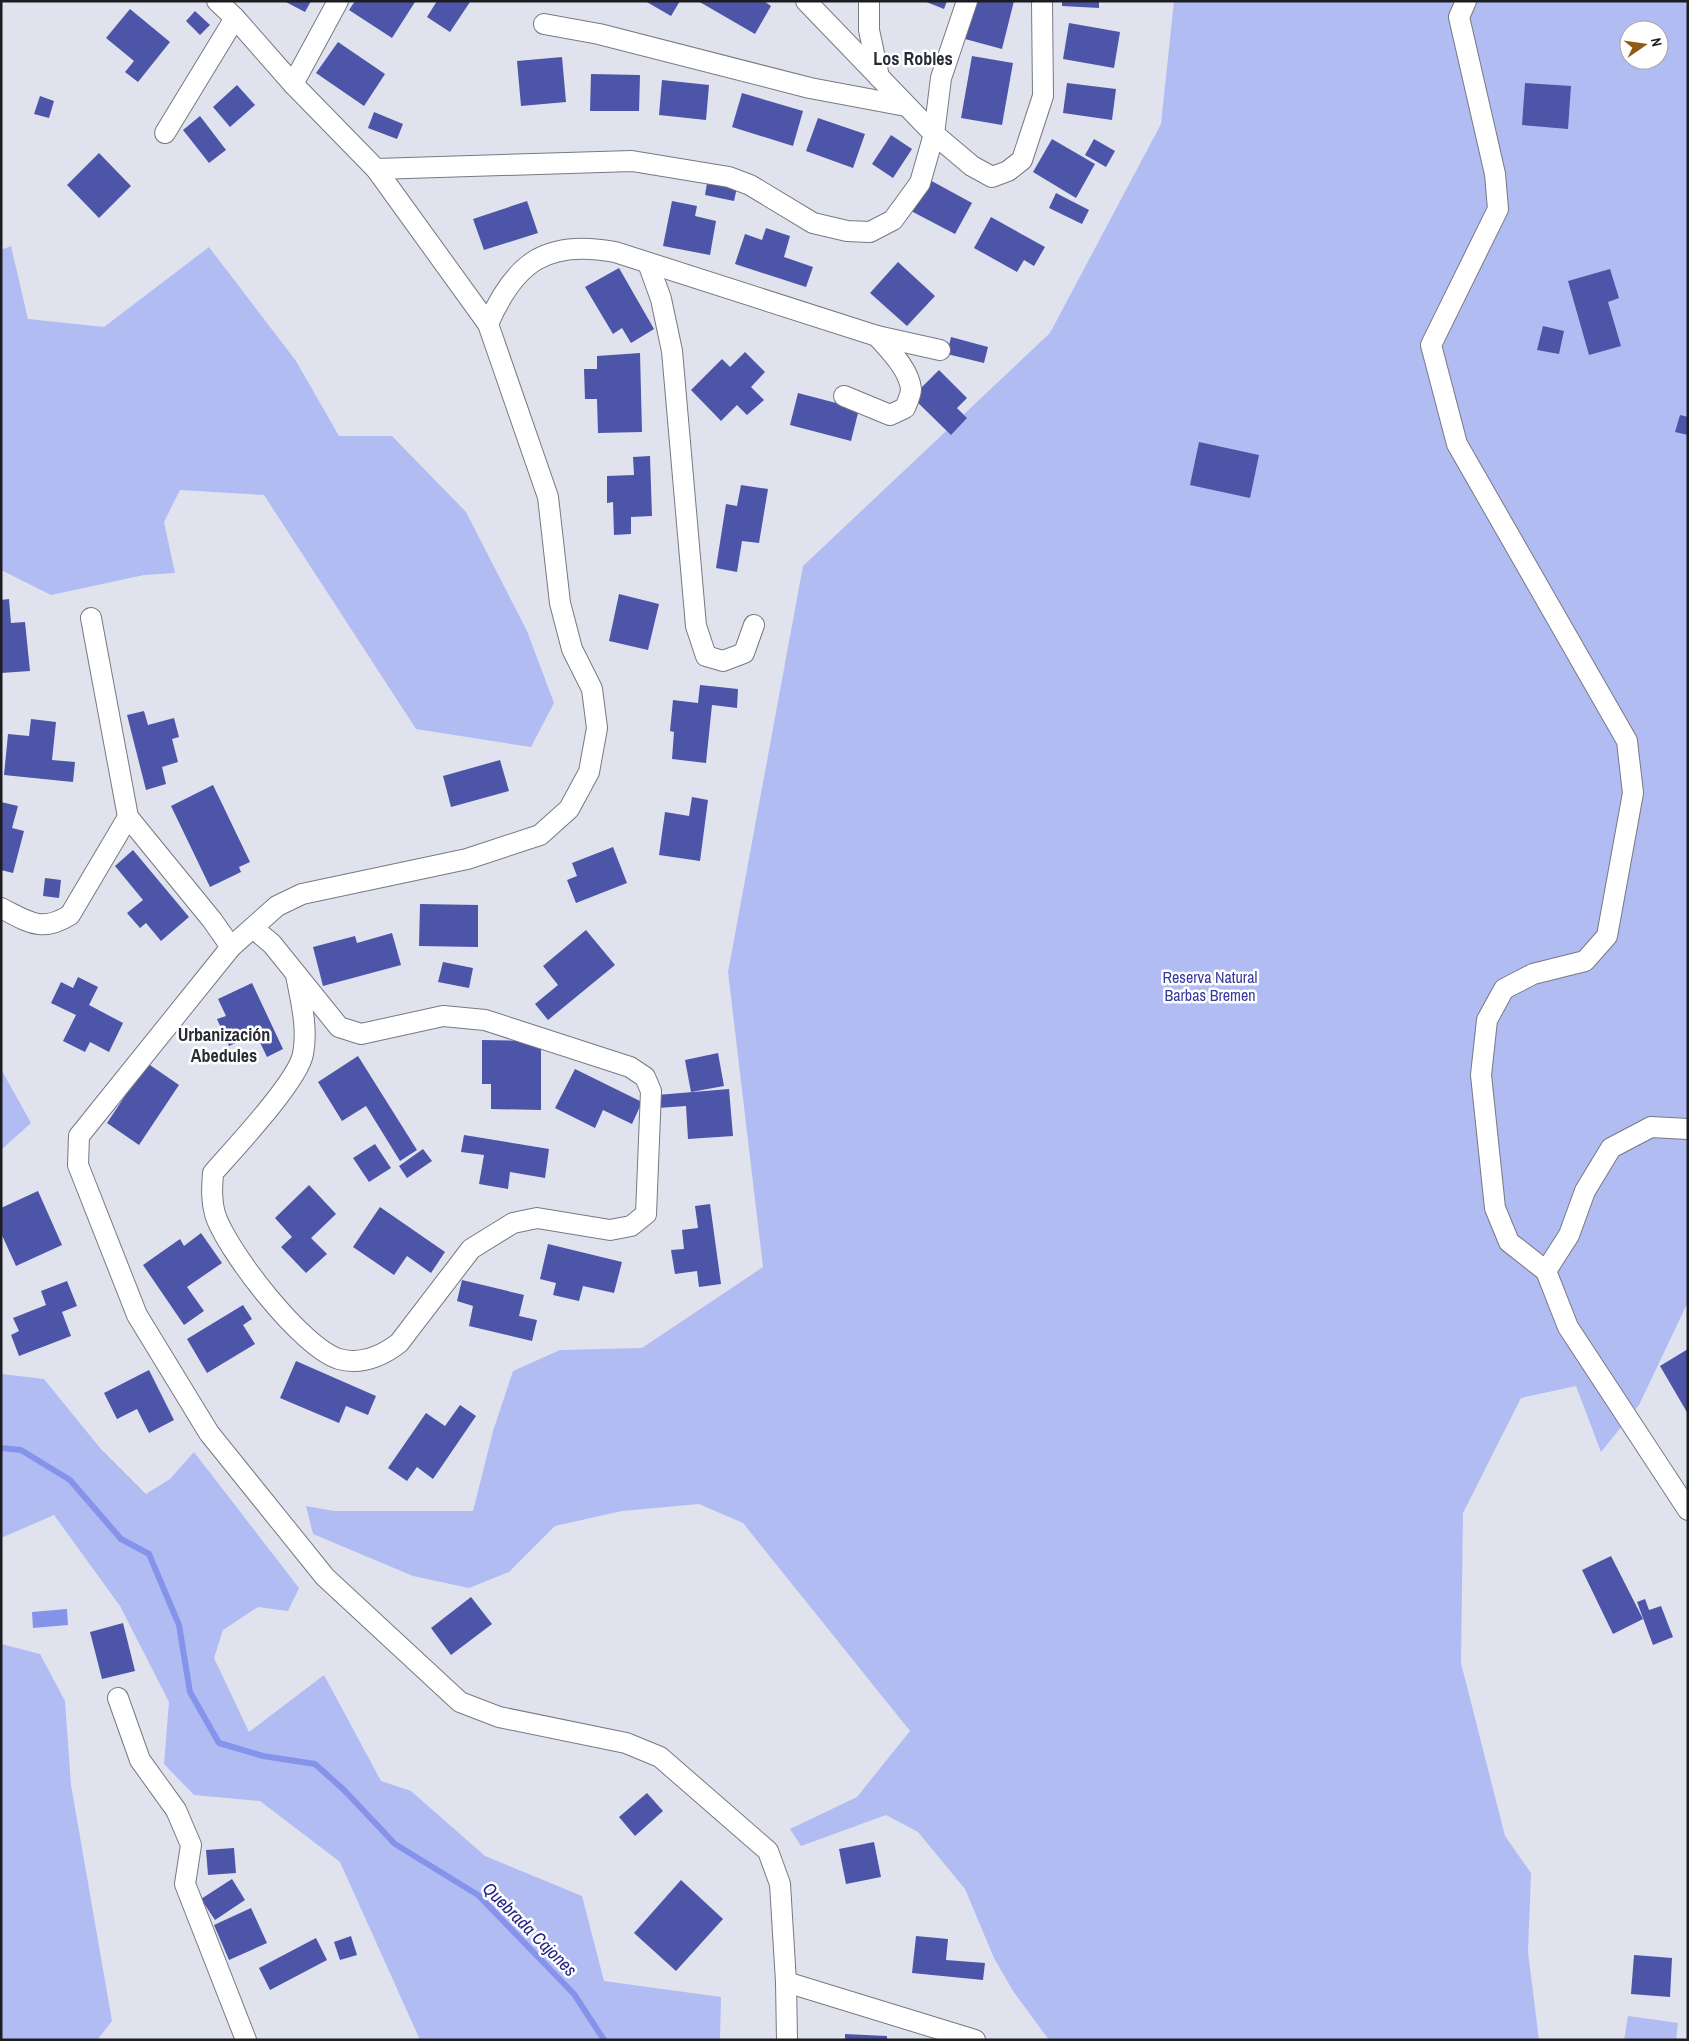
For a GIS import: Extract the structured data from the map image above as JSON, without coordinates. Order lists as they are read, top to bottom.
{
  "districts": ["Los Robles", "Urbanización Abedules"],
  "water": ["Quebrada Cajones"],
  "parks": ["Reserva Natural Barbas Bremen"],
  "north": "right"
}
